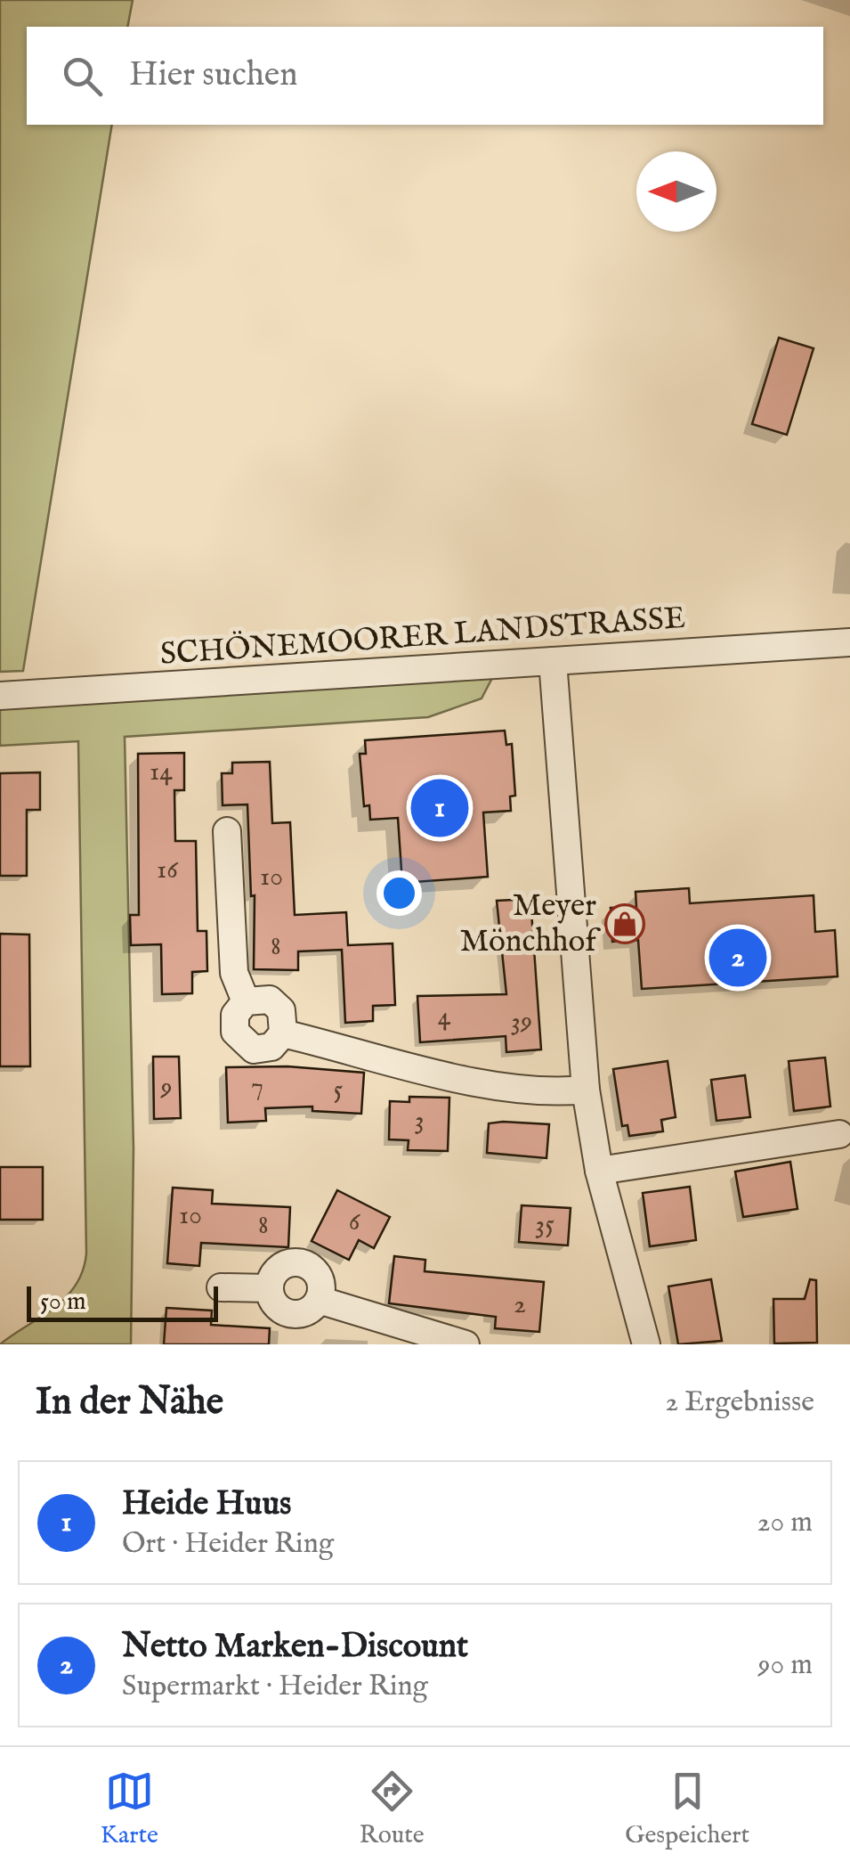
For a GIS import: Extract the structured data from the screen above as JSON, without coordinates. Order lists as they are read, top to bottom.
{
  "streets": {
    "street": ["SCHÖNEMOORER LANDSTRASSE"]
  },
  "places": {
    "shop": ["Meyer Mönchhof"]
  },
  "house_numbers": [
    "14",
    "16",
    "10",
    "8",
    "4",
    "39",
    "7",
    "9",
    "5",
    "3",
    "10",
    "6",
    "35",
    "8",
    "2"
  ],
  "scale_bar": "50 m",
  "north": "left",
  "page": {
    "search": "Hier suchen",
    "pins": ["1", "2"],
    "scale": "50 m",
    "heading": ["In der Nähe", "2 Ergebnisse"],
    "list": [
      {
        "mark": "1",
        "name": "Heide Huus",
        "note": "Ort · Heider Ring",
        "value": "20 m"
      },
      {
        "mark": "2",
        "name": "Netto Marken-Discount",
        "note": "Supermarkt · Heider Ring",
        "value": "90 m"
      }
    ],
    "nav": ["Karte", "Route", "Gespeichert"]
  }
}
